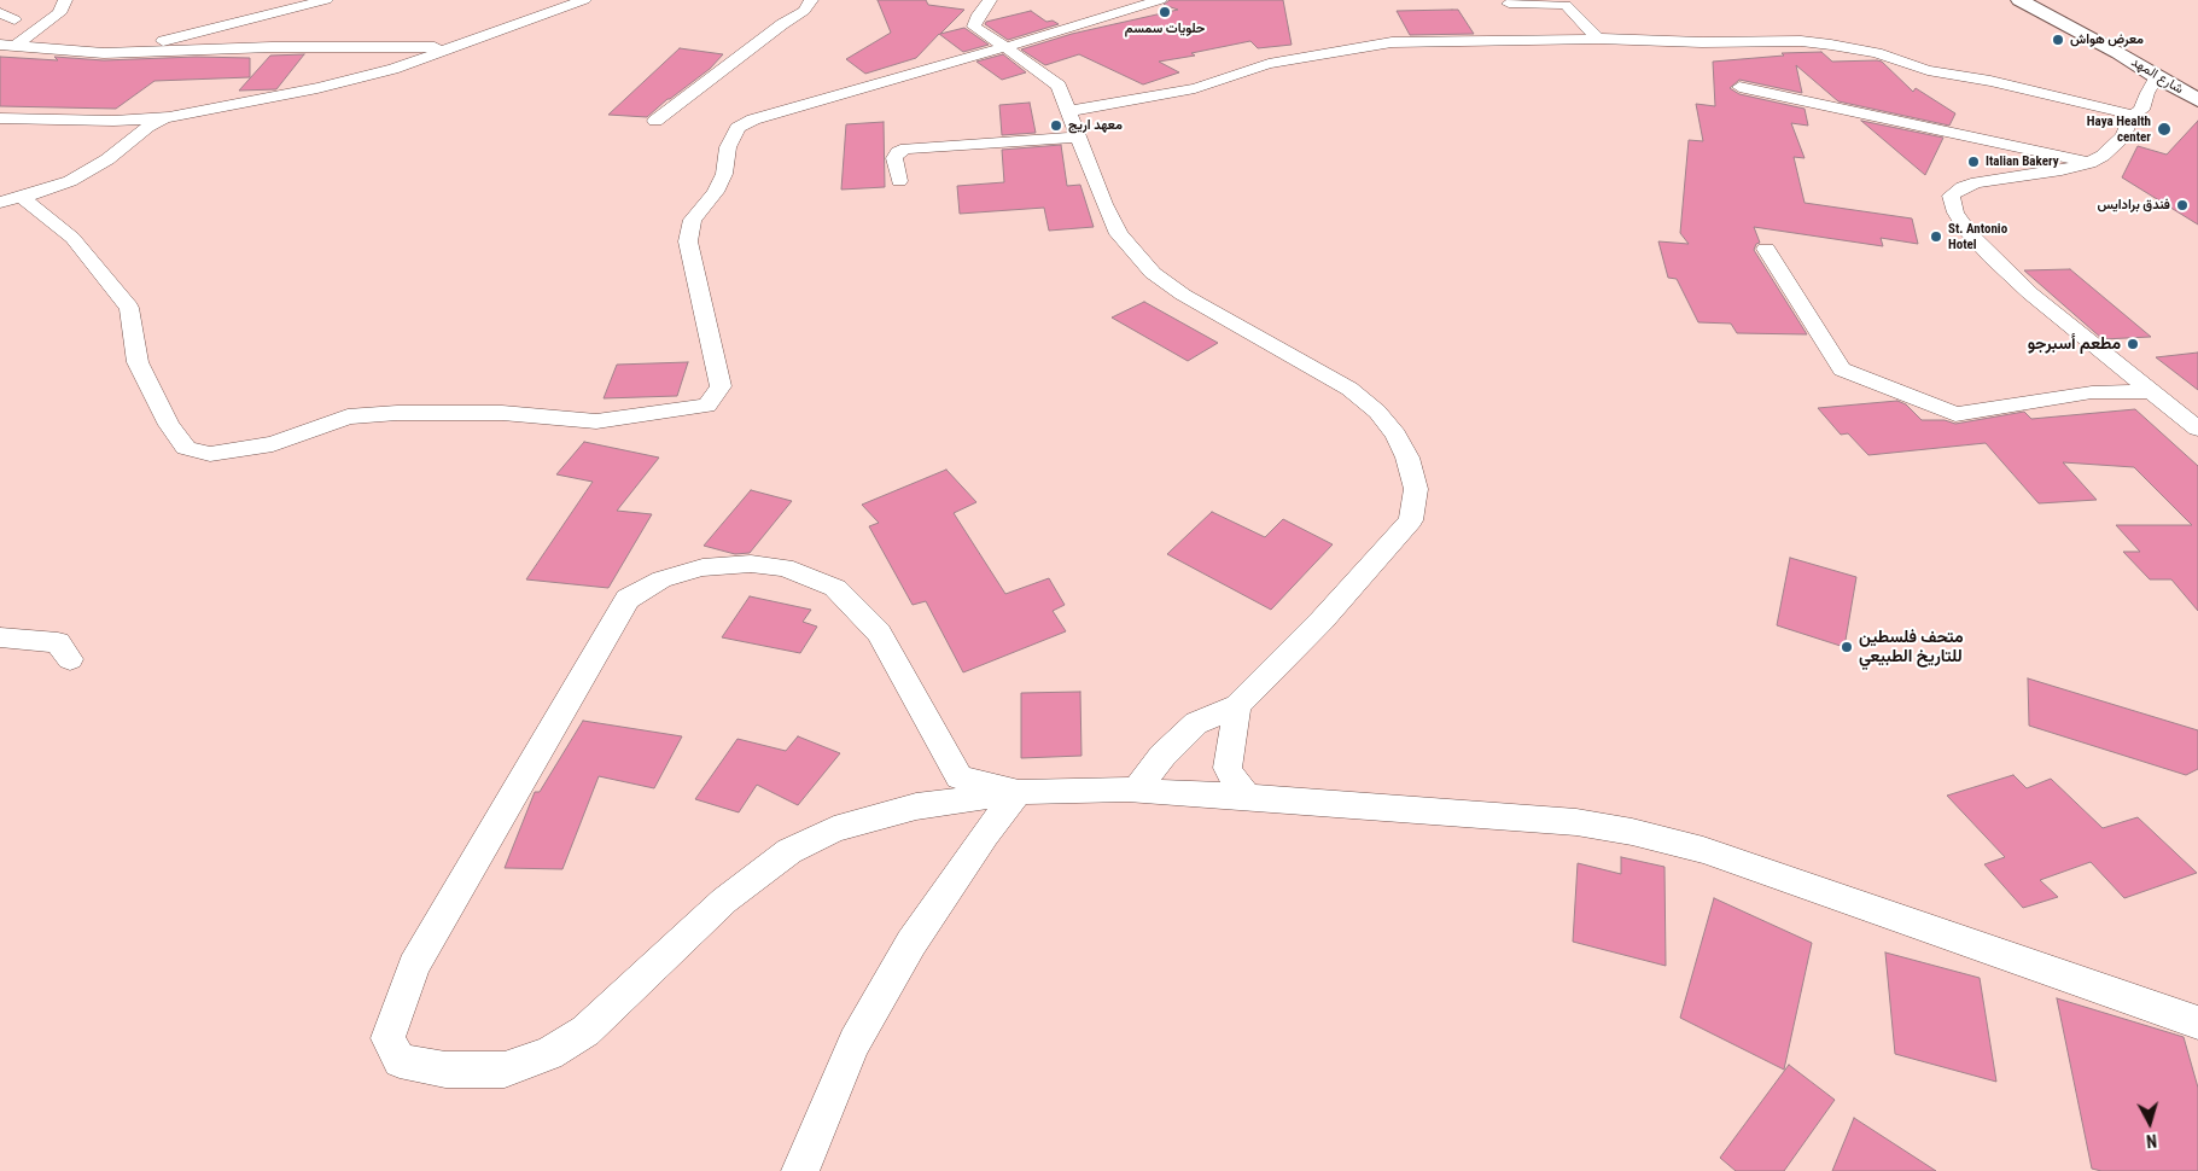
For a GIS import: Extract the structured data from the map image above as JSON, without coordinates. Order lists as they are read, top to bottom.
{
  "streets": {
    "street": ["شارع المهد"]
  },
  "places": [
    "حلويات سمسم",
    "معرض هواش",
    "معهد اريج",
    "Haya Health center",
    "Italian Bakery",
    "فندق برادايس",
    "St. Antonio Hotel",
    "مطعم أسبرجو",
    "متحف فلسطين للتاريخ الطبيعي"
  ],
  "north": "bottom"
}
